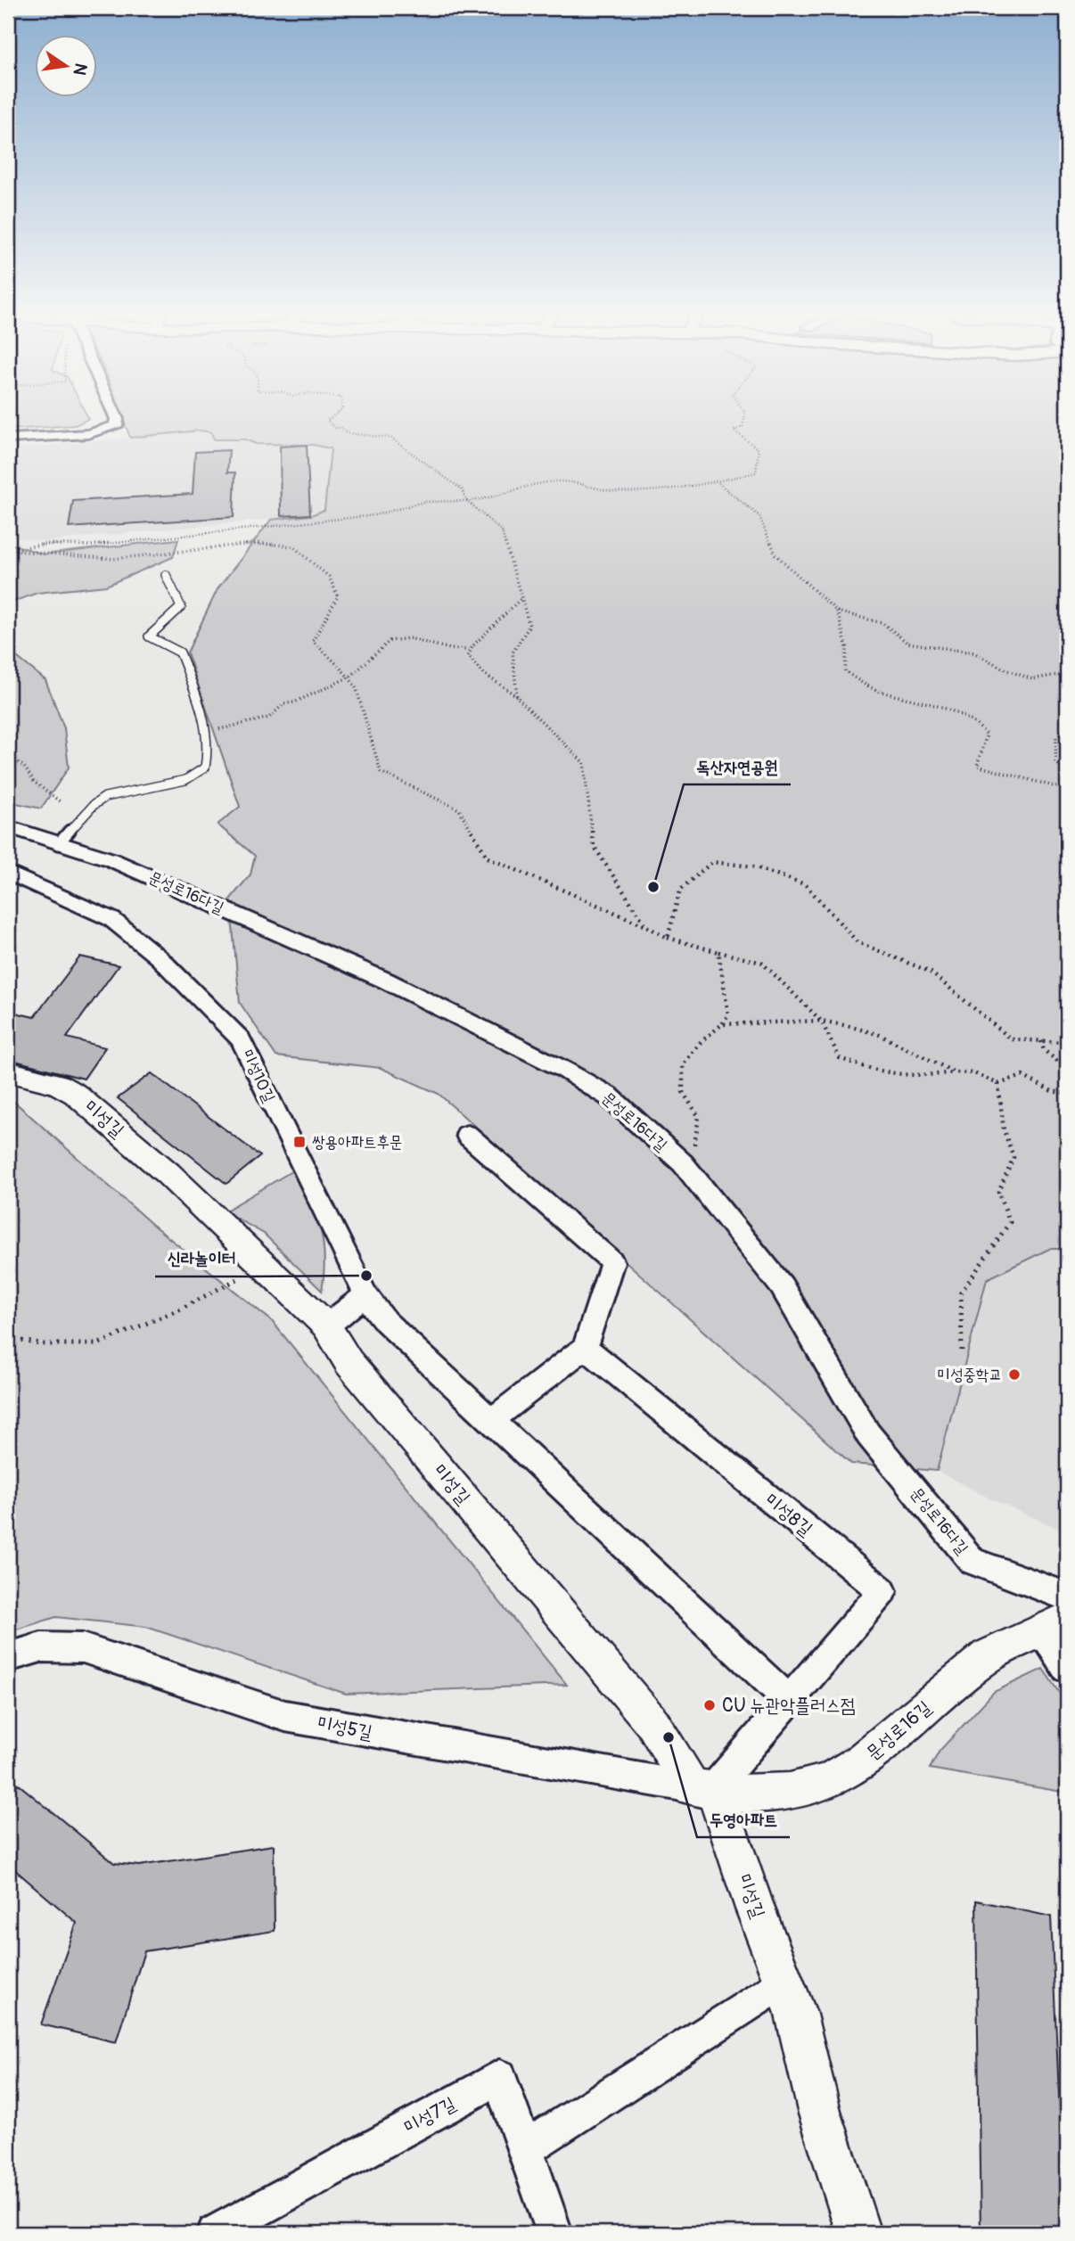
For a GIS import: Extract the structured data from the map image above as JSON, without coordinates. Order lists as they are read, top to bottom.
{
  "streets": {
    "street": [
      "문성로16다길",
      "미성10길",
      "미성길",
      "미성8길",
      "미성5길",
      "문성로16길",
      "미성7길"
    ]
  },
  "crossings": [
    ["미성길", "미성8길"],
    ["미성길", "미성5길"],
    ["미성길", "문성로16길"],
    ["미성8길", "미성5길"],
    ["미성8길", "문성로16길"],
    ["미성5길", "문성로16길"]
  ],
  "places": {
    "other": [
      "독산자연공원",
      "신라놀이터",
      "미성중학교",
      "CU 뉴관악플러스점",
      "두영아파트"
    ],
    "transit": ["쌍용아파트후문"]
  },
  "north": "right"
}
